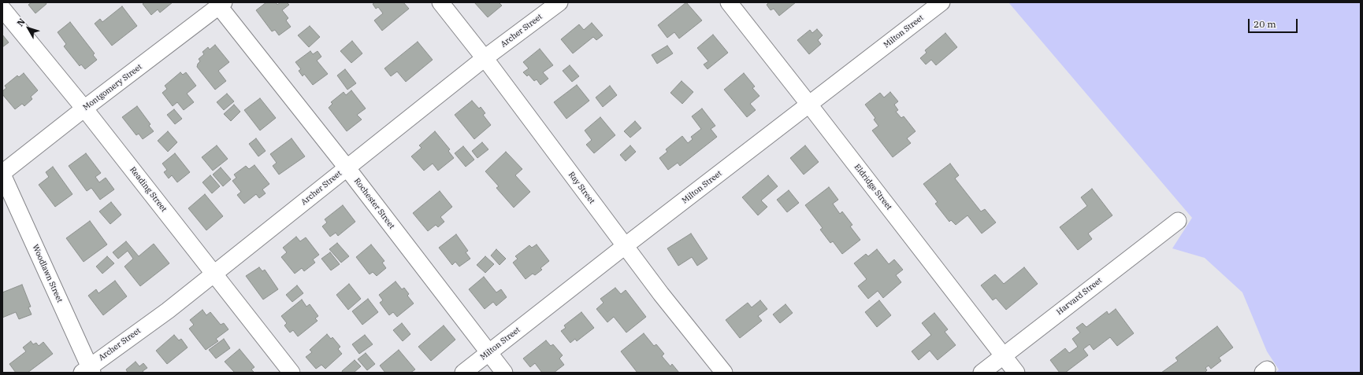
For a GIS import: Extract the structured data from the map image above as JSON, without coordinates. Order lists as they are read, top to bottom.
{
  "streets": {
    "street": [
      "Archer Street",
      "Milton Street",
      "Montgomery Street",
      "Eldridge Street",
      "Ray Street",
      "Reading Street",
      "Rochester Street",
      "Woodlawn Street",
      "Harvard Street"
    ]
  },
  "crossings": [
    ["Archer Street", "Ray Street"],
    ["Archer Street", "Reading Street"],
    ["Archer Street", "Rochester Street"],
    ["Archer Street", "Woodlawn Street"],
    ["Milton Street", "Eldridge Street"],
    ["Milton Street", "Ray Street"],
    ["Milton Street", "Rochester Street"],
    ["Montgomery Street", "Reading Street"],
    ["Montgomery Street", "Rochester Street"],
    ["Montgomery Street", "Woodlawn Street"],
    ["Eldridge Street", "Harvard Street"]
  ],
  "scale_bar": "20 m",
  "north": "top left"
}
